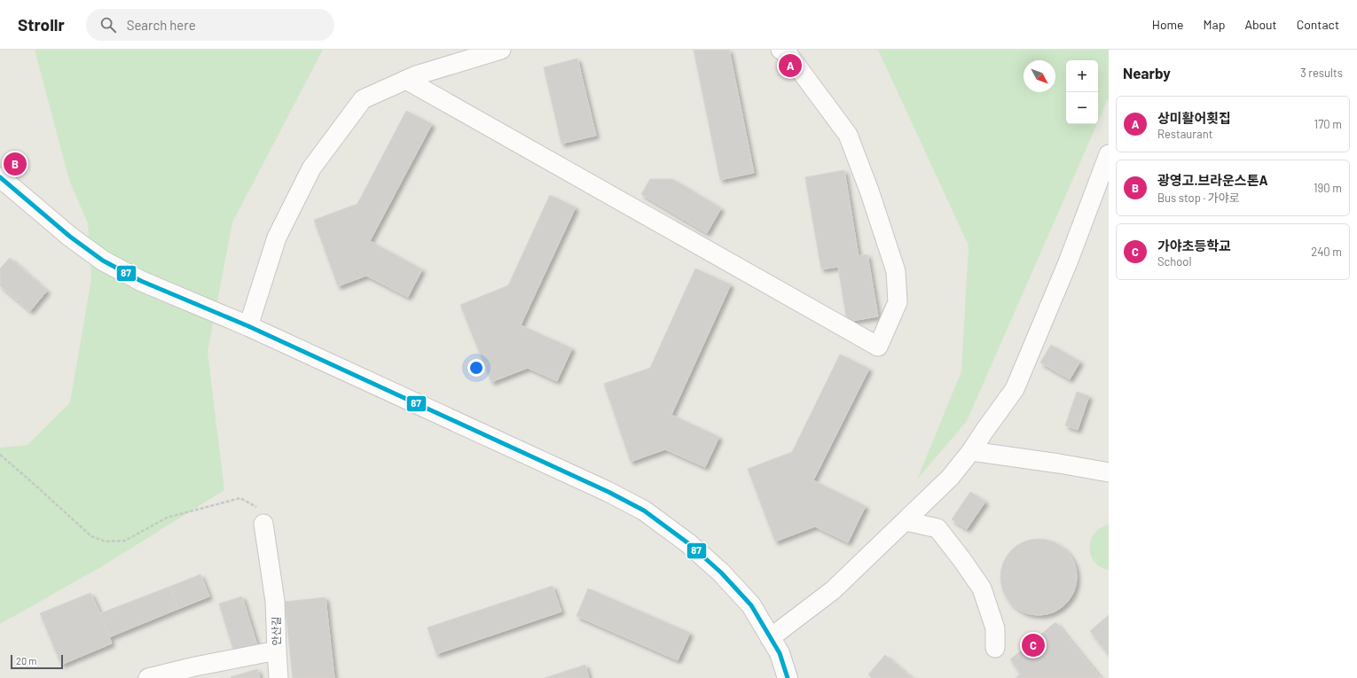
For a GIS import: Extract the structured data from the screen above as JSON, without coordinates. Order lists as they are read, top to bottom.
{
  "streets": {
    "street": ["안산길"]
  },
  "lines": ["transit line 87"],
  "scale_bar": "20 m",
  "north": "bottom right",
  "page": {
    "header": "Strollr",
    "search": "Search here",
    "nav": [
      "Home",
      "Map",
      "About",
      "Contact"
    ],
    "heading": ["Nearby", "3 results"],
    "pins": ["A", "B", "C"],
    "map_buttons": ["+", "−"],
    "list": [
      {
        "mark": "A",
        "name": "상미활어횟집",
        "note": "Restaurant",
        "value": "170 m"
      },
      {
        "mark": "B",
        "name": "광영고.브라운스톤A",
        "note": "Bus stop · 가야로",
        "value": "190 m"
      },
      {
        "mark": "C",
        "name": "가야초등학교",
        "note": "School",
        "value": "240 m"
      }
    ],
    "scale": "20 m"
  }
}
